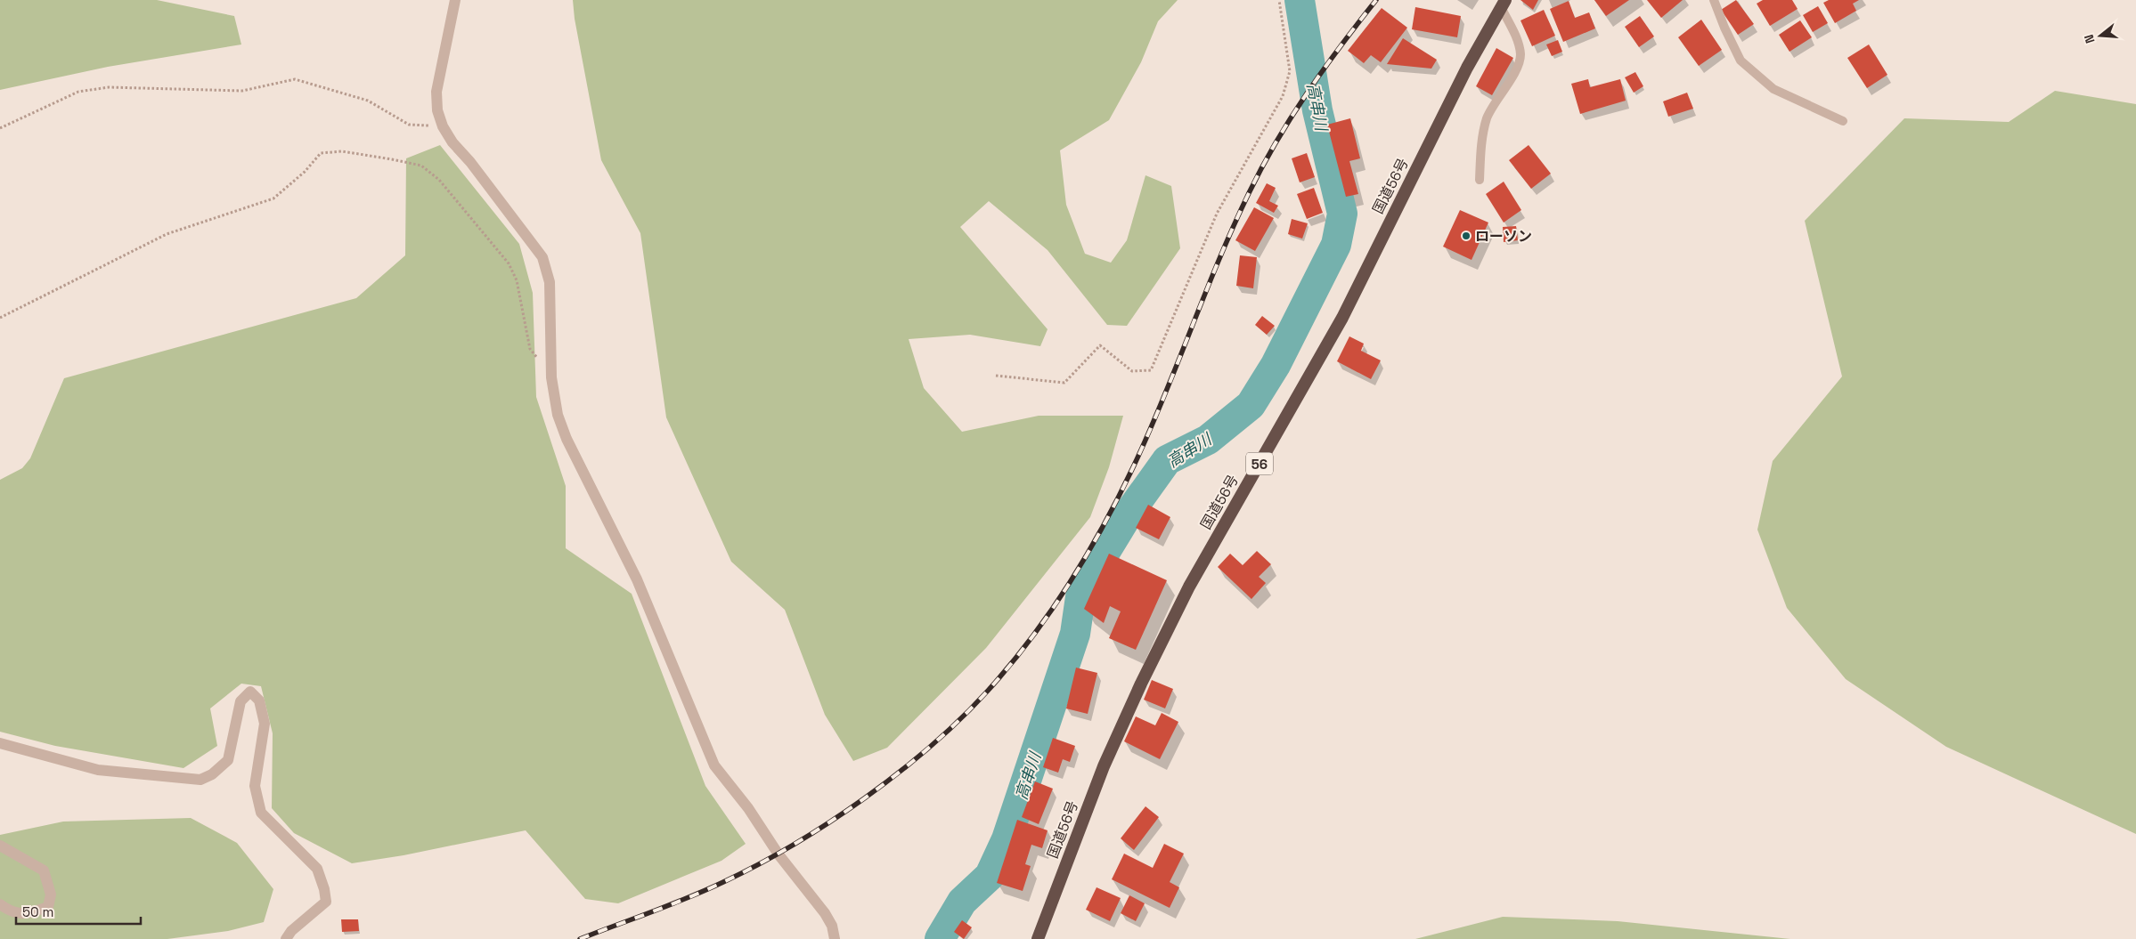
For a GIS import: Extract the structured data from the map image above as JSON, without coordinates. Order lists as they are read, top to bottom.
{
  "streets": {
    "highway": ["国道56号", "56"]
  },
  "water": ["高串川"],
  "places": ["ローソン"],
  "scale_bar": "50 m",
  "north": "left"
}
